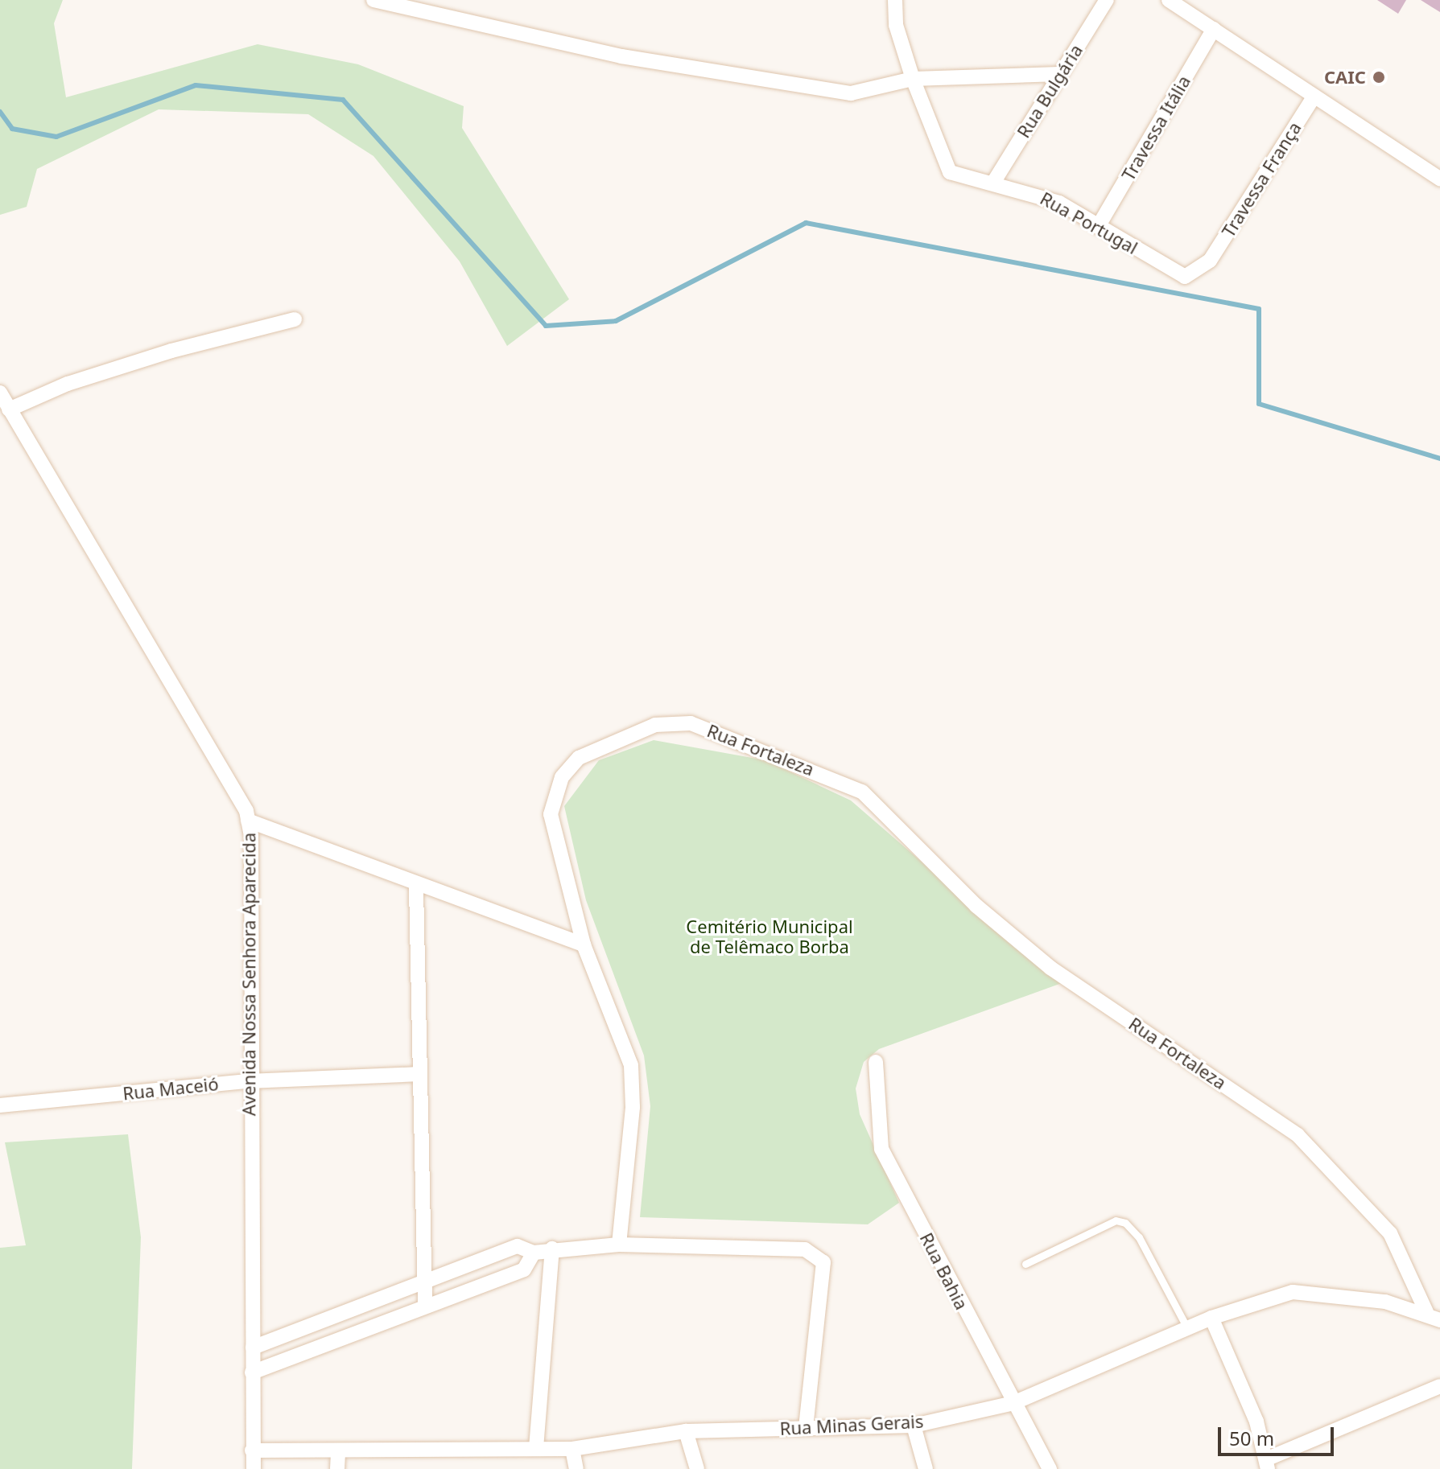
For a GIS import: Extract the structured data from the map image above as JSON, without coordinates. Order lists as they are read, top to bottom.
{
  "streets": {
    "street": [
      "Rua Bulgária",
      "Travessa Itália",
      "Travessa França",
      "Rua Portugal",
      "Rua Fortaleza",
      "Avenida Nossa Senhora Aparecida",
      "Rua Maceió",
      "Rua Bahia",
      "Rua Minas Gerais"
    ]
  },
  "crossings": [
    ["Rua Bulgária", "Rua Portugal"],
    ["Travessa Itália", "Rua Portugal"],
    ["Travessa França", "Rua Portugal"],
    ["Rua Fortaleza", "Rua Minas Gerais"],
    ["Avenida Nossa Senhora Aparecida", "Rua Maceió"],
    ["Avenida Nossa Senhora Aparecida", "Rua Minas Gerais"],
    ["Rua Bahia", "Rua Minas Gerais"]
  ],
  "parks": ["Cemitério Municipal de Telêmaco Borba"],
  "places": ["CAIC"],
  "scale_bar": "50 m"
}
